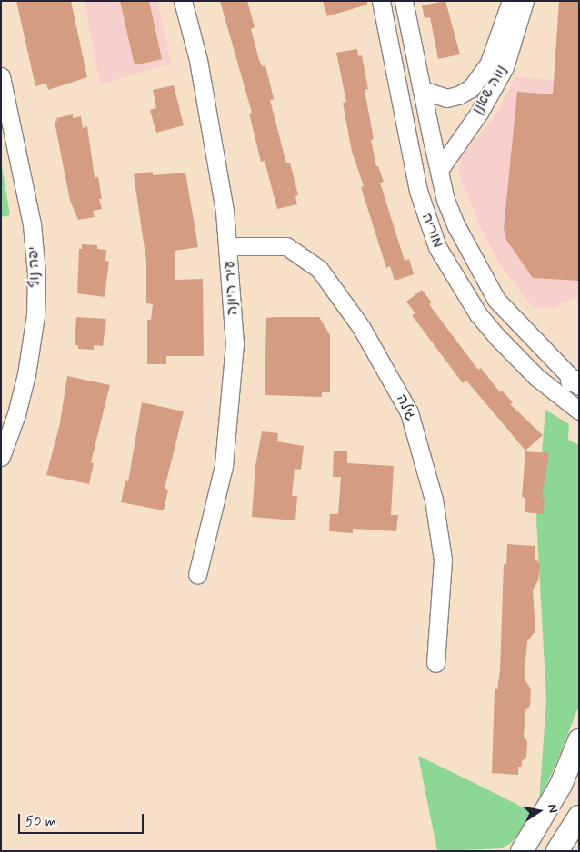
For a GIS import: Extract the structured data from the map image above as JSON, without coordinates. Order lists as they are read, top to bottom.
{
  "streets": {
    "street": [
      "נווה שאנן",
      "מוריה",
      "יפה נוף",
      "עיר היונה",
      "גילה"
    ]
  },
  "crossings": [
    ["נווה שאנן", "מוריה"],
    ["עיר היונה", "גילה"]
  ],
  "scale_bar": "50 m",
  "north": "right"
}
